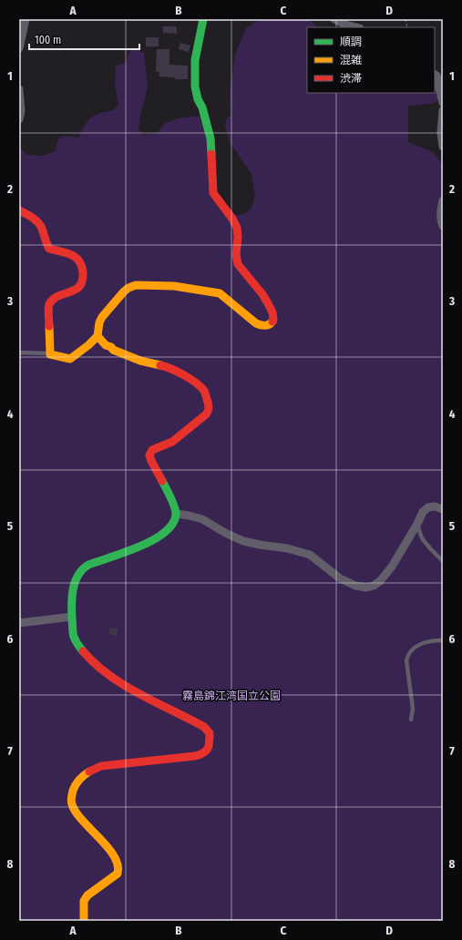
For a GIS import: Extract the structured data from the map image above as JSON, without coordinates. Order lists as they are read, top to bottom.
{
  "parks": ["霧島錦江湾国立公園"],
  "legend": ["順調", "混雑", "渋滞"],
  "scale_bar": "100 m",
  "grid": {
    "columns": [
      "A",
      "B",
      "C",
      "D"
    ],
    "rows": [
      "1",
      "2",
      "3",
      "4",
      "5",
      "6",
      "7",
      "8"
    ]
  }
}
